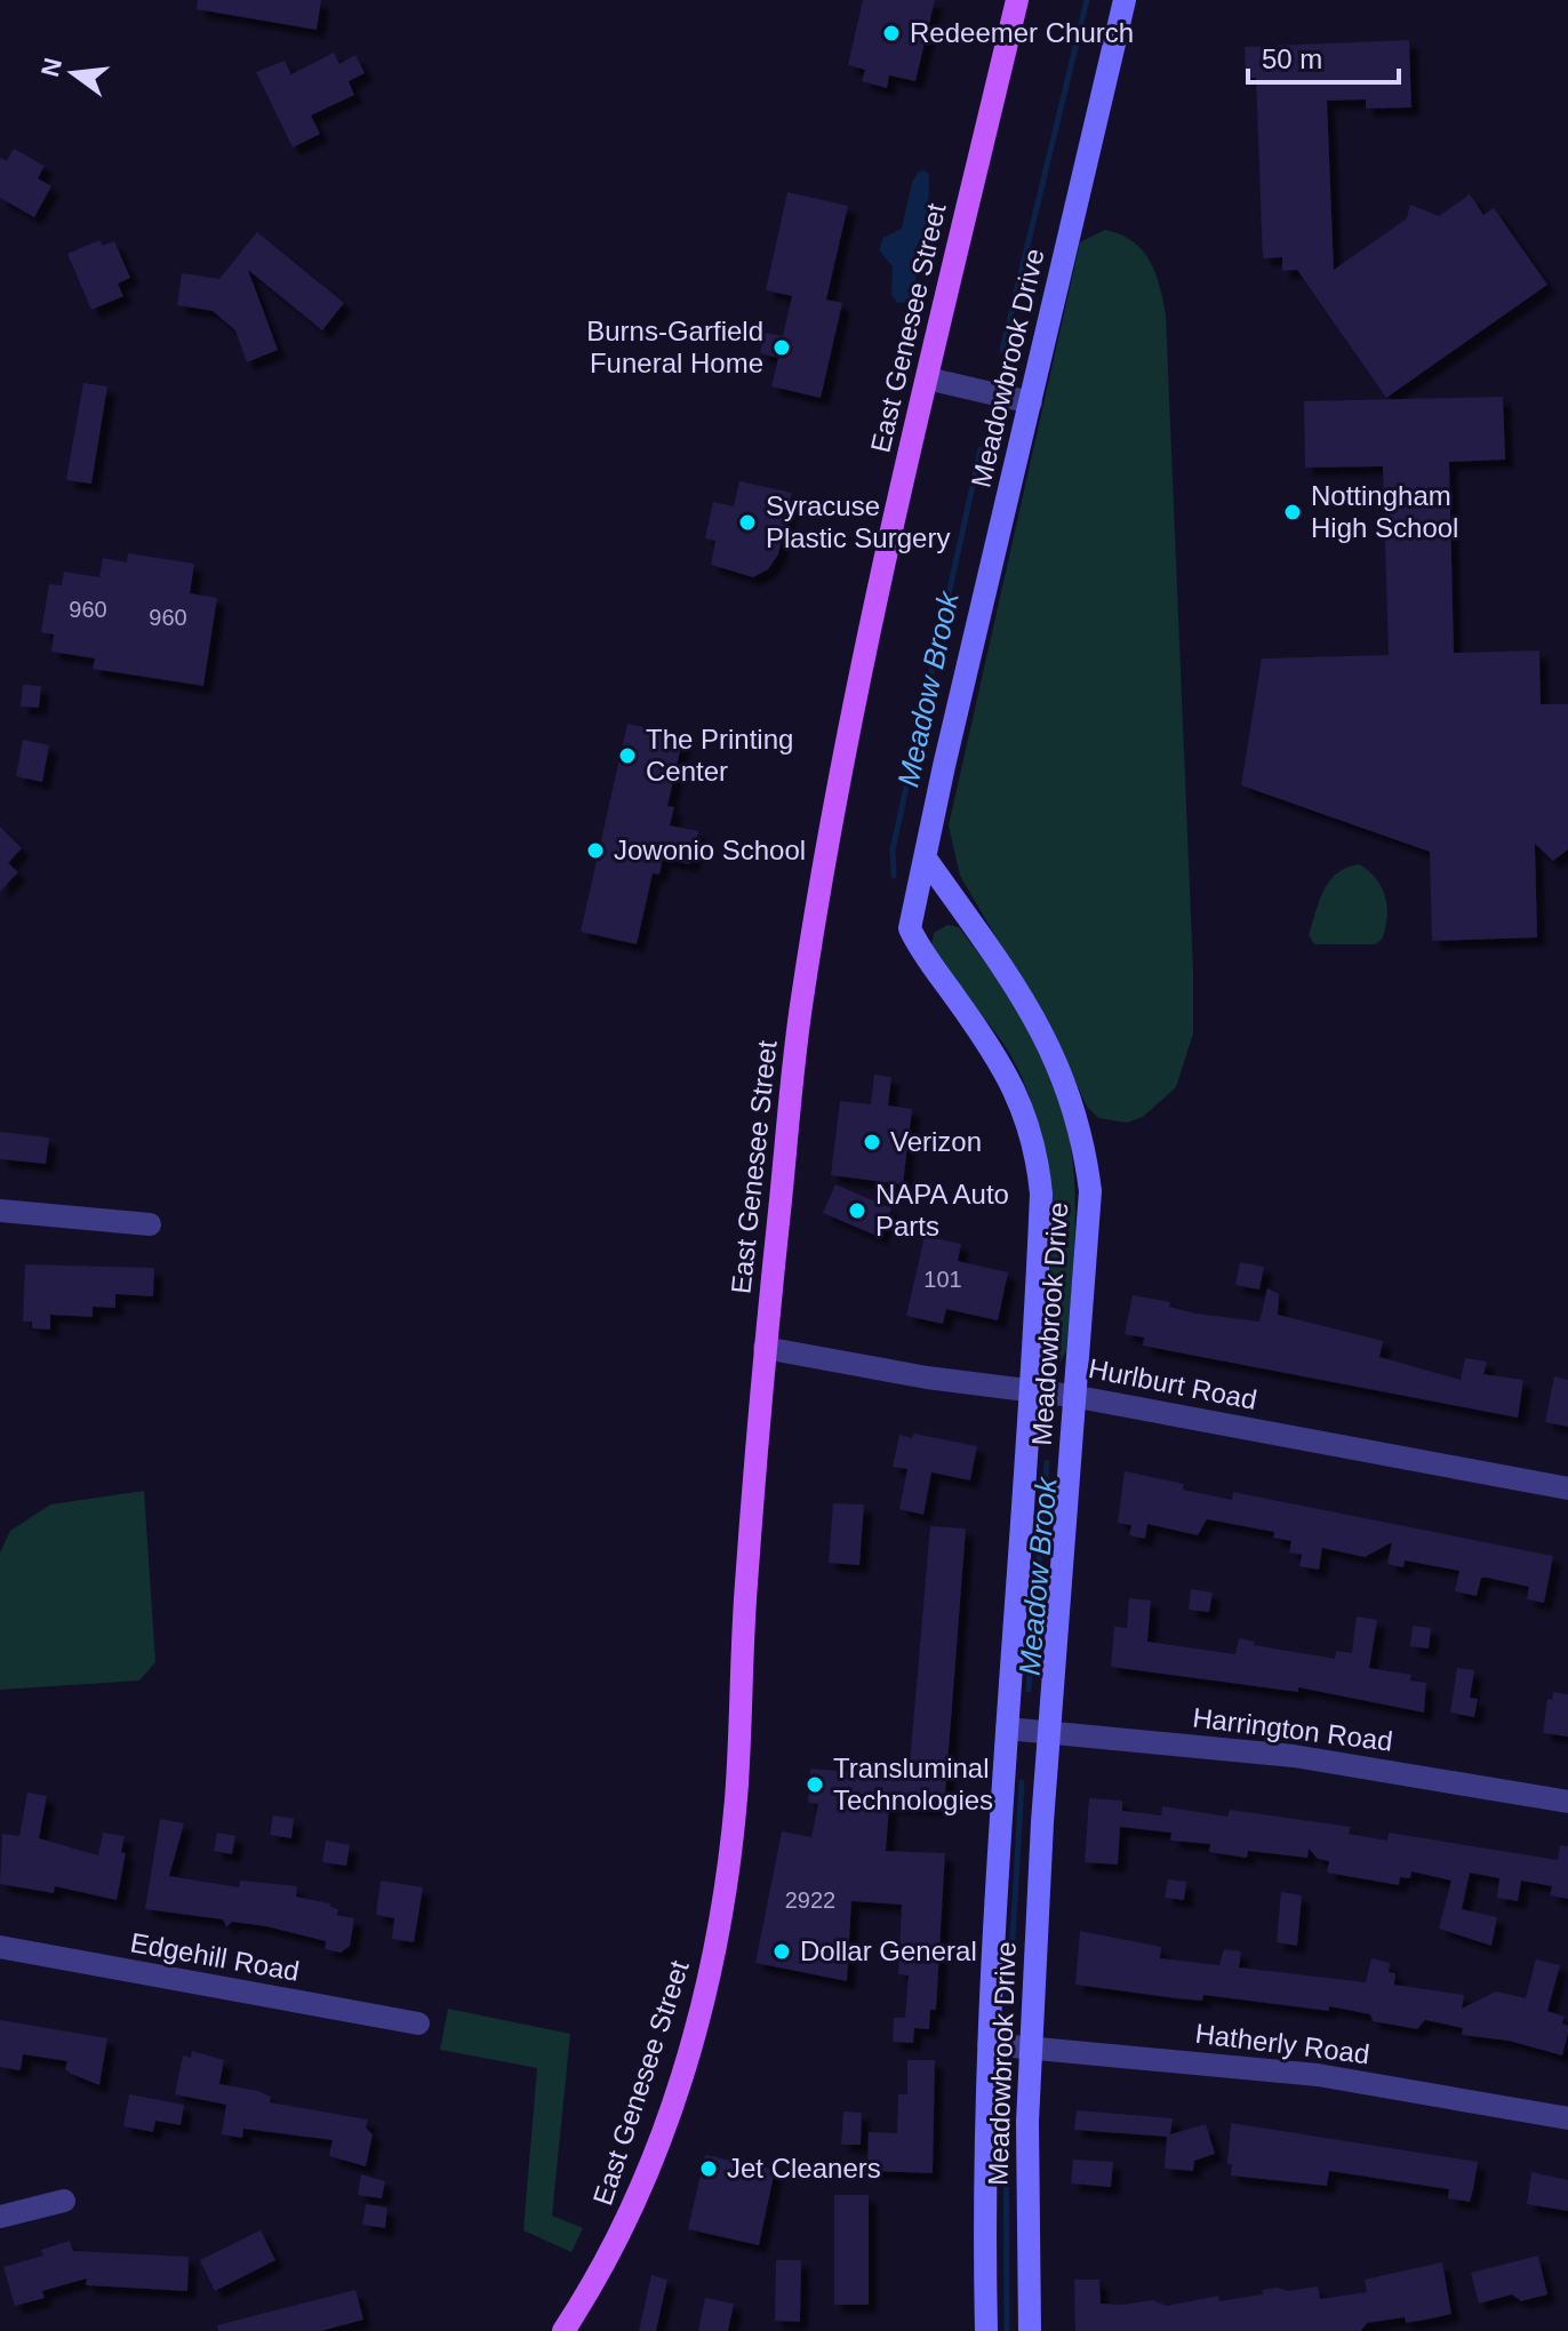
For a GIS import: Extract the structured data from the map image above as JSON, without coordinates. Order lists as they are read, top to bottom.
{
  "streets": {
    "main road": ["East Genesee Street"],
    "street": [
      "Meadowbrook Drive",
      "Hurlburt Road",
      "Harrington Road",
      "Edgehill Road",
      "Hatherly Road"
    ]
  },
  "crossings": [
    ["East Genesee Street", "Hurlburt Road"],
    ["Meadowbrook Drive", "Hurlburt Road"],
    ["Meadowbrook Drive", "Harrington Road"],
    ["Meadowbrook Drive", "Hatherly Road"]
  ],
  "water": ["Meadow Brook"],
  "places": [
    "Redeemer Church",
    "Burns-Garfield Funeral Home",
    "Nottingham High School",
    "Syracuse Plastic Surgery",
    "The Printing Center",
    "Jowonio School",
    "Verizon",
    "NAPA Auto Parts",
    "Transluminal Technologies",
    "Dollar General",
    "Jet Cleaners"
  ],
  "house_numbers": [
    "960",
    "960",
    "101",
    "2922"
  ],
  "scale_bar": "50 m",
  "north": "left"
}
